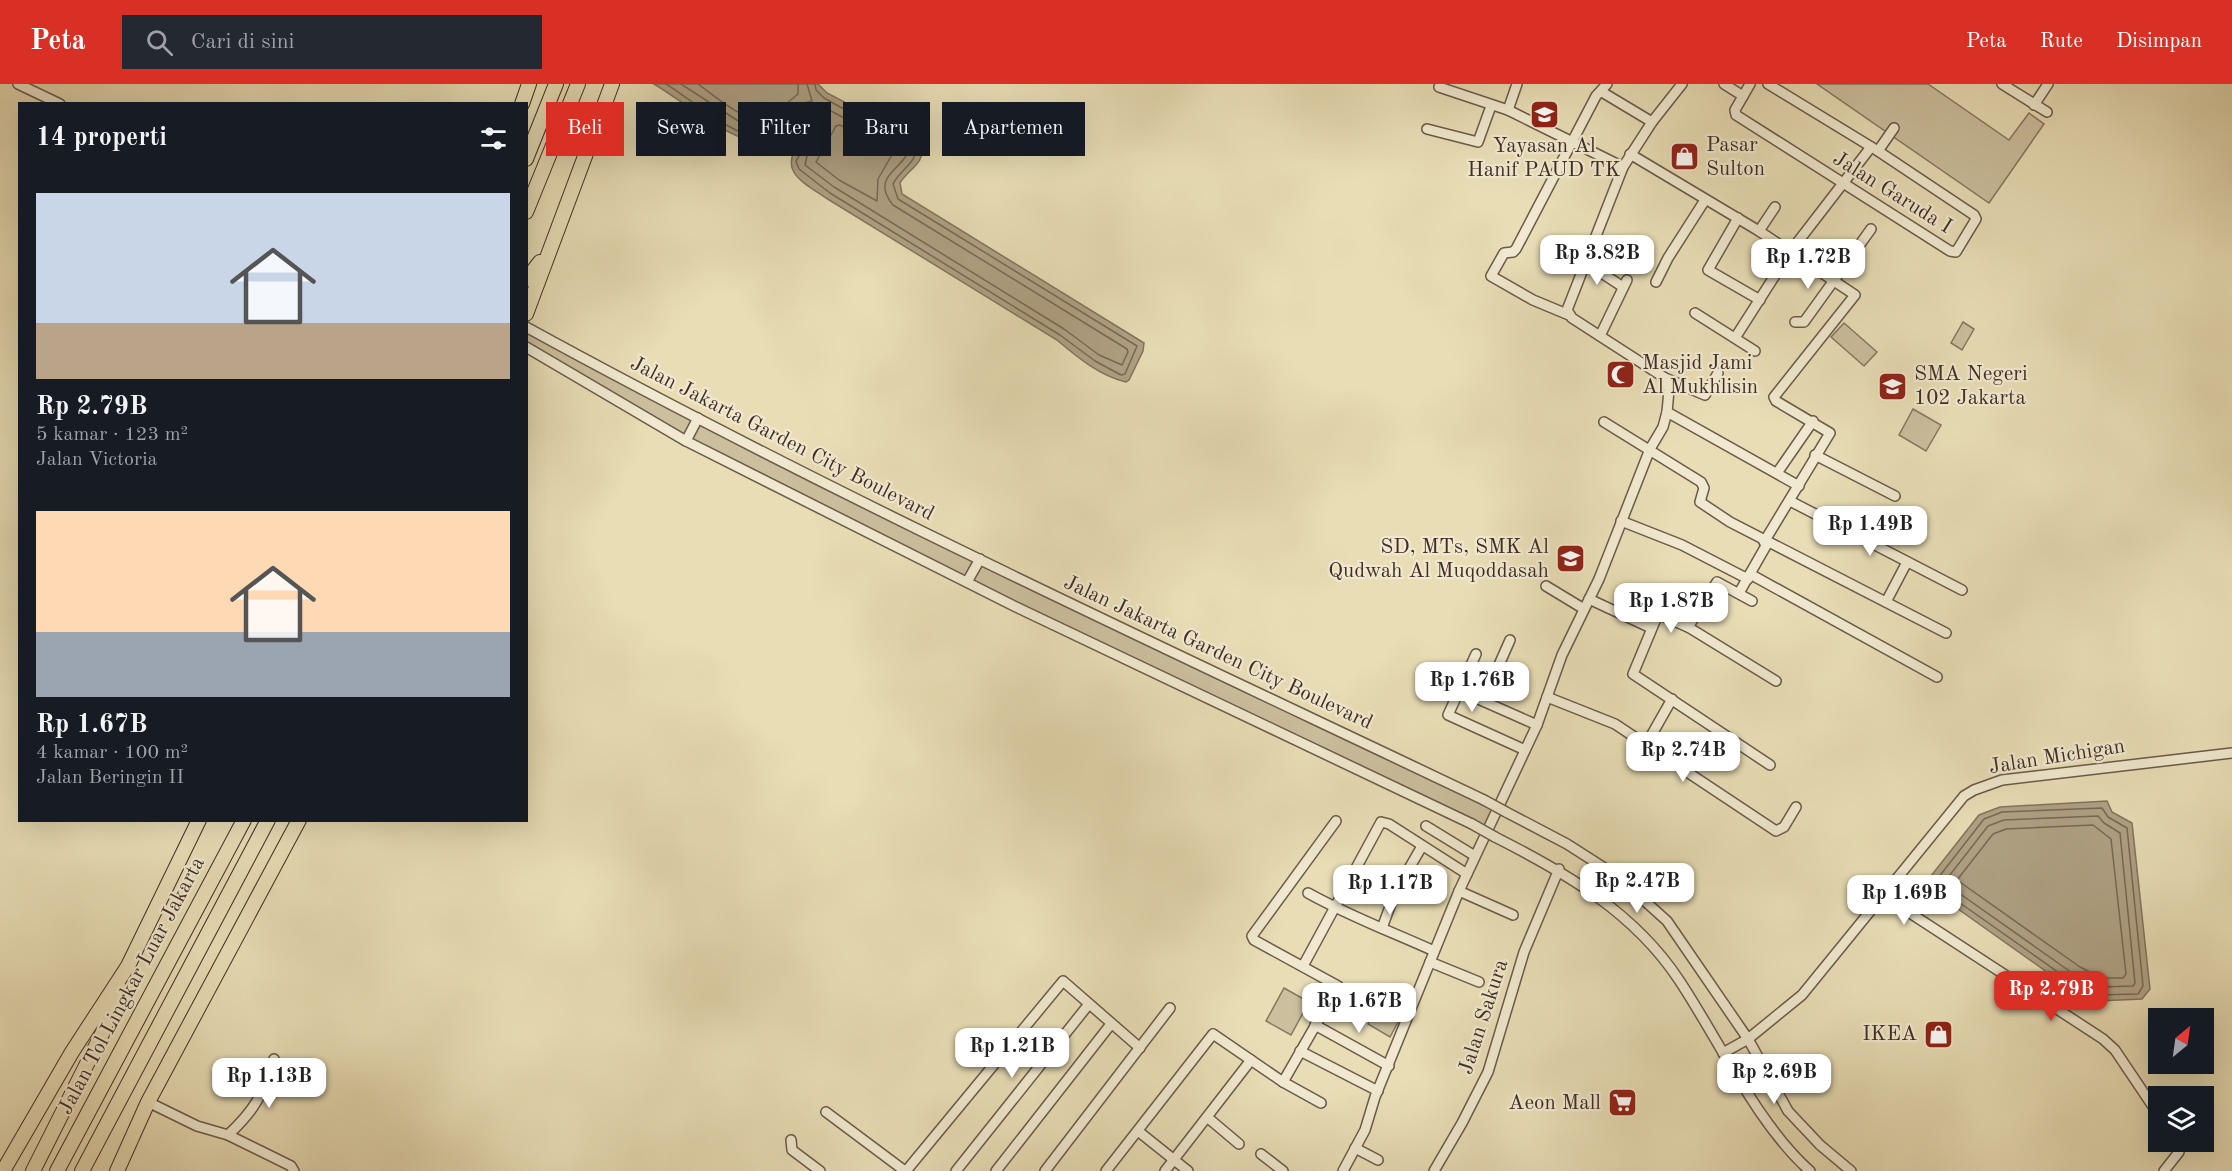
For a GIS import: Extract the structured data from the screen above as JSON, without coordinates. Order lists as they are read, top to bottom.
{
  "streets": {
    "highway": ["Jalan Tol Lingkar Luar Jakarta"],
    "street": [
      "Jalan Garuda I",
      "Jalan Jakarta Garden City Boulevard",
      "Jalan Michigan",
      "Jalan Sakura"
    ]
  },
  "crossings": [
    ["Jalan Jakarta Garden City Boulevard", "Jalan Michigan"],
    ["Jalan Jakarta Garden City Boulevard", "Jalan Sakura"]
  ],
  "places": {
    "school or university": ["Yayasan Al Hanif PAUD TK", "SMA Negeri 102 Jakarta", "SD, MTs, SMK Al Qudwah Al Muqoddasah"],
    "shop": ["Pasar Sulton", "IKEA"],
    "mosque": ["Masjid Jami Al Mukhlisin"],
    "supermarket": ["Aeon Mall"]
  },
  "north": "top right",
  "page": {
    "header": "Peta",
    "search": "Cari di sini",
    "nav": ["Peta", "Rute", "Disimpan"],
    "chip": [
      "Beli",
      "Sewa",
      "Filter",
      "Baru",
      "Apartemen"
    ],
    "heading": "14 properti",
    "list": [
      {
        "name": "Rp 2.79B",
        "note": "5 kamar · 123 m² · Jalan Victoria"
      },
      {
        "name": "Rp 1.67B",
        "note": "4 kamar · 100 m² · Jalan Beringin II"
      }
    ],
    "price": [
      "Rp 3.82B",
      "Rp 1.72B",
      "Rp 1.49B",
      "Rp 1.87B",
      "Rp 1.76B",
      "Rp 2.74B",
      "Rp 2.47B",
      "Rp 1.17B",
      "Rp 1.69B",
      "Rp 2.79B",
      "Rp 1.67B",
      "Rp 1.21B",
      "Rp 2.69B",
      "Rp 1.13B"
    ]
  }
}
